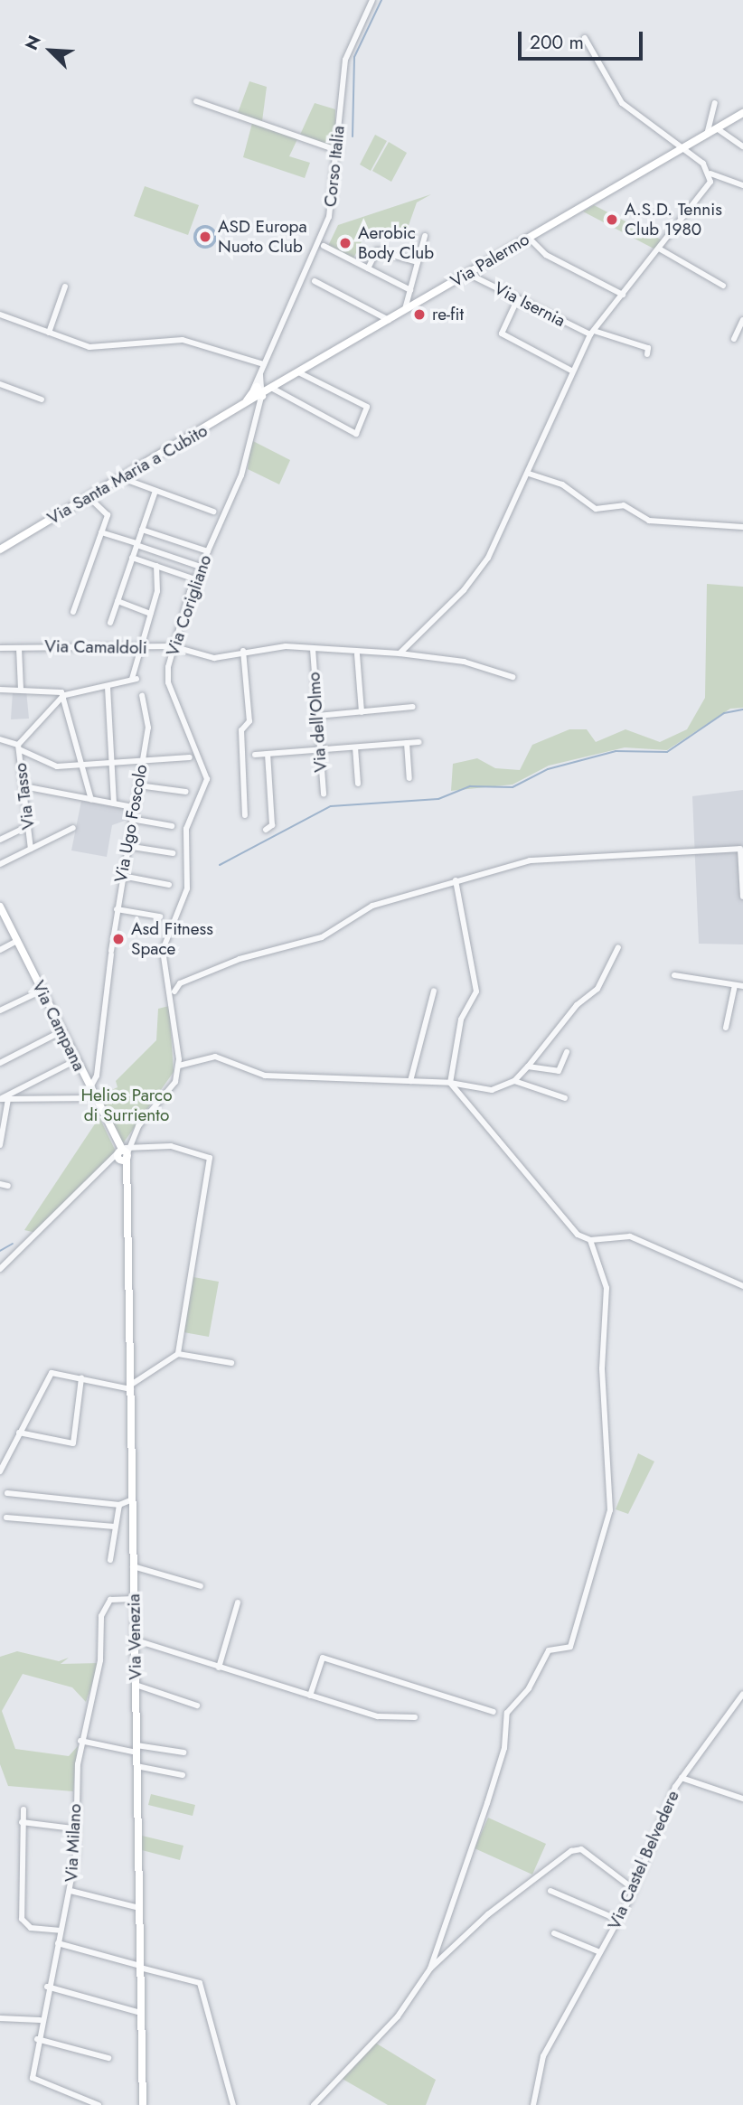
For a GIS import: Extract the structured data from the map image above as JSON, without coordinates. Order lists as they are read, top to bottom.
{
  "streets": {
    "main road": [
      "Via Palermo",
      "Via Santa Maria a Cubito",
      "Via Campana",
      "Via Venezia"
    ],
    "street": [
      "Corso Italia",
      "Via Isernia",
      "Via Corigliano",
      "Via Camaldoli",
      "Via dell'Olmo",
      "Via Tasso",
      "Via Ugo Foscolo",
      "Via Milano",
      "Via Castel Belvedere"
    ]
  },
  "crossings": [
    ["Corso Italia", "Via Palermo"],
    ["Corso Italia", "Via Santa Maria a Cubito"],
    ["Corso Italia", "Via Corigliano"],
    ["Via Palermo", "Via Isernia"],
    ["Via Palermo", "Via Santa Maria a Cubito"],
    ["Via Palermo", "Via Corigliano"],
    ["Via Santa Maria a Cubito", "Via Corigliano"],
    ["Via Corigliano", "Via Camaldoli"],
    ["Via Ugo Foscolo", "Via Campana"],
    ["Via Campana", "Via Venezia"],
    ["Via Venezia", "Via Milano"]
  ],
  "parks": ["Helios Parco di Surriento"],
  "places": [
    "A.S.D. Tennis Club 1980",
    "ASD Europa Nuoto Club",
    "Aerobic Body Club",
    "re-fit",
    "Asd Fitness Space"
  ],
  "scale_bar": "200 m",
  "north": "top left"
}
